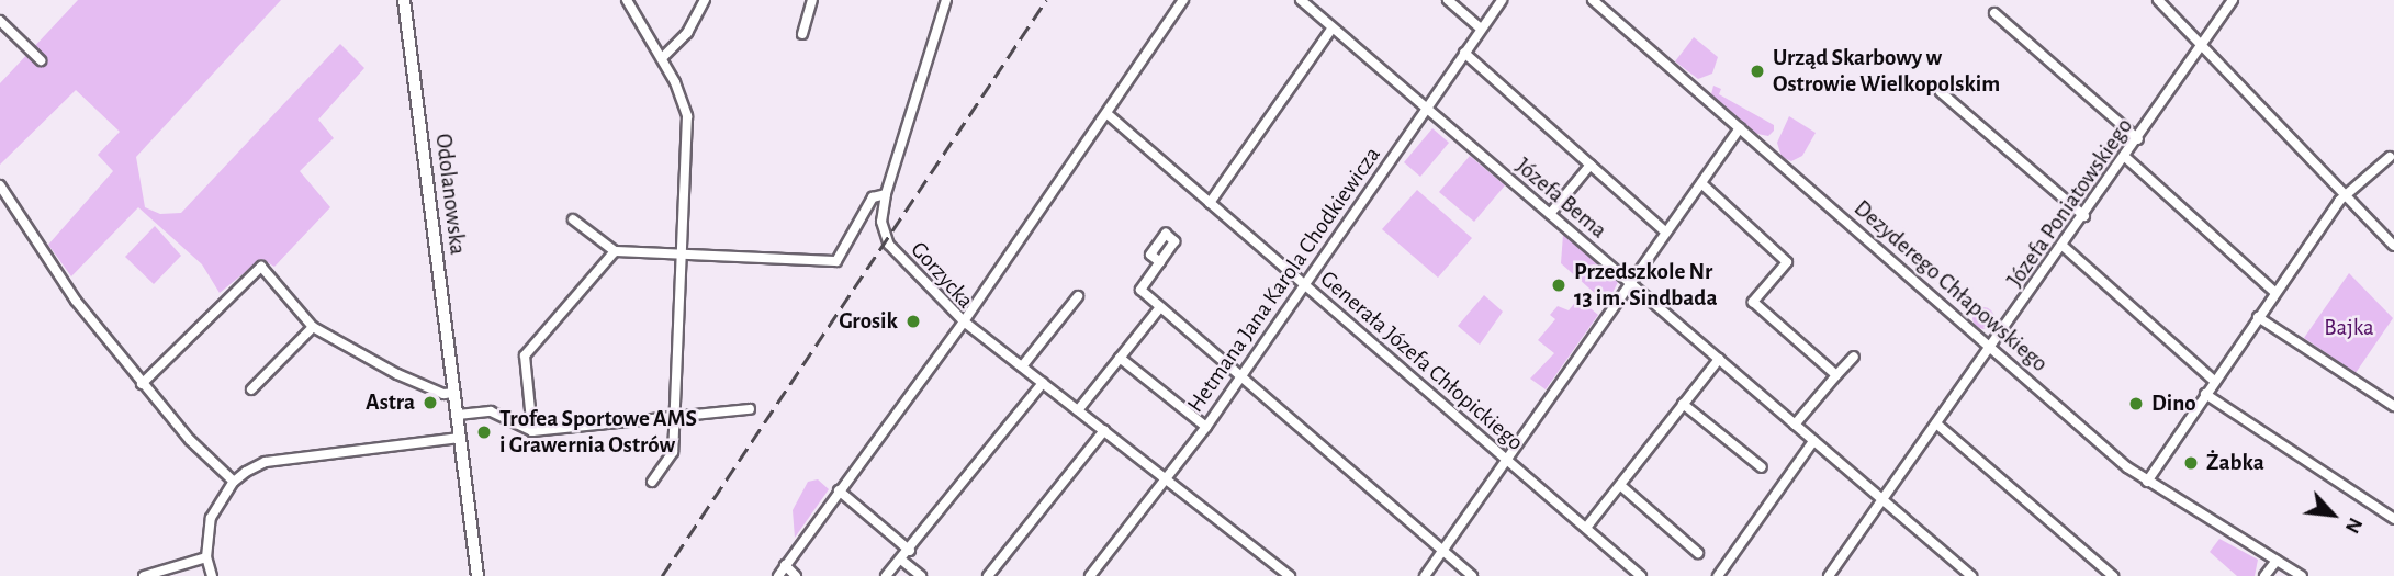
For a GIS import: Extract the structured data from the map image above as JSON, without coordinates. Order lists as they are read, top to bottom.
{
  "streets": {
    "main road": ["Odolanowska"],
    "street": [
      "Józefa Bema",
      "Józefa Poniatowskiego",
      "Gorzycka",
      "Hetmana Jana Karola Chodkiewicza",
      "Dezyderego Chłapowskiego",
      "Generała Józefa Chłopickiego"
    ]
  },
  "crossings": [
    ["Józefa Bema", "Józefa Poniatowskiego"],
    ["Józefa Bema", "Hetmana Jana Karola Chodkiewicza"],
    ["Józefa Poniatowskiego", "Dezyderego Chłapowskiego"],
    ["Hetmana Jana Karola Chodkiewicza", "Generała Józefa Chłopickiego"]
  ],
  "parks": ["Bajka"],
  "places": [
    "Urząd Skarbowy w Ostrowie Wielkopolskim",
    "Przedszkole Nr 13 im. Sindbada",
    "Grosik",
    "Astra",
    "Dino",
    "Trofea Sportowe AMS i Grawernia Ostrów",
    "Żabka"
  ],
  "north": "bottom right"
}
